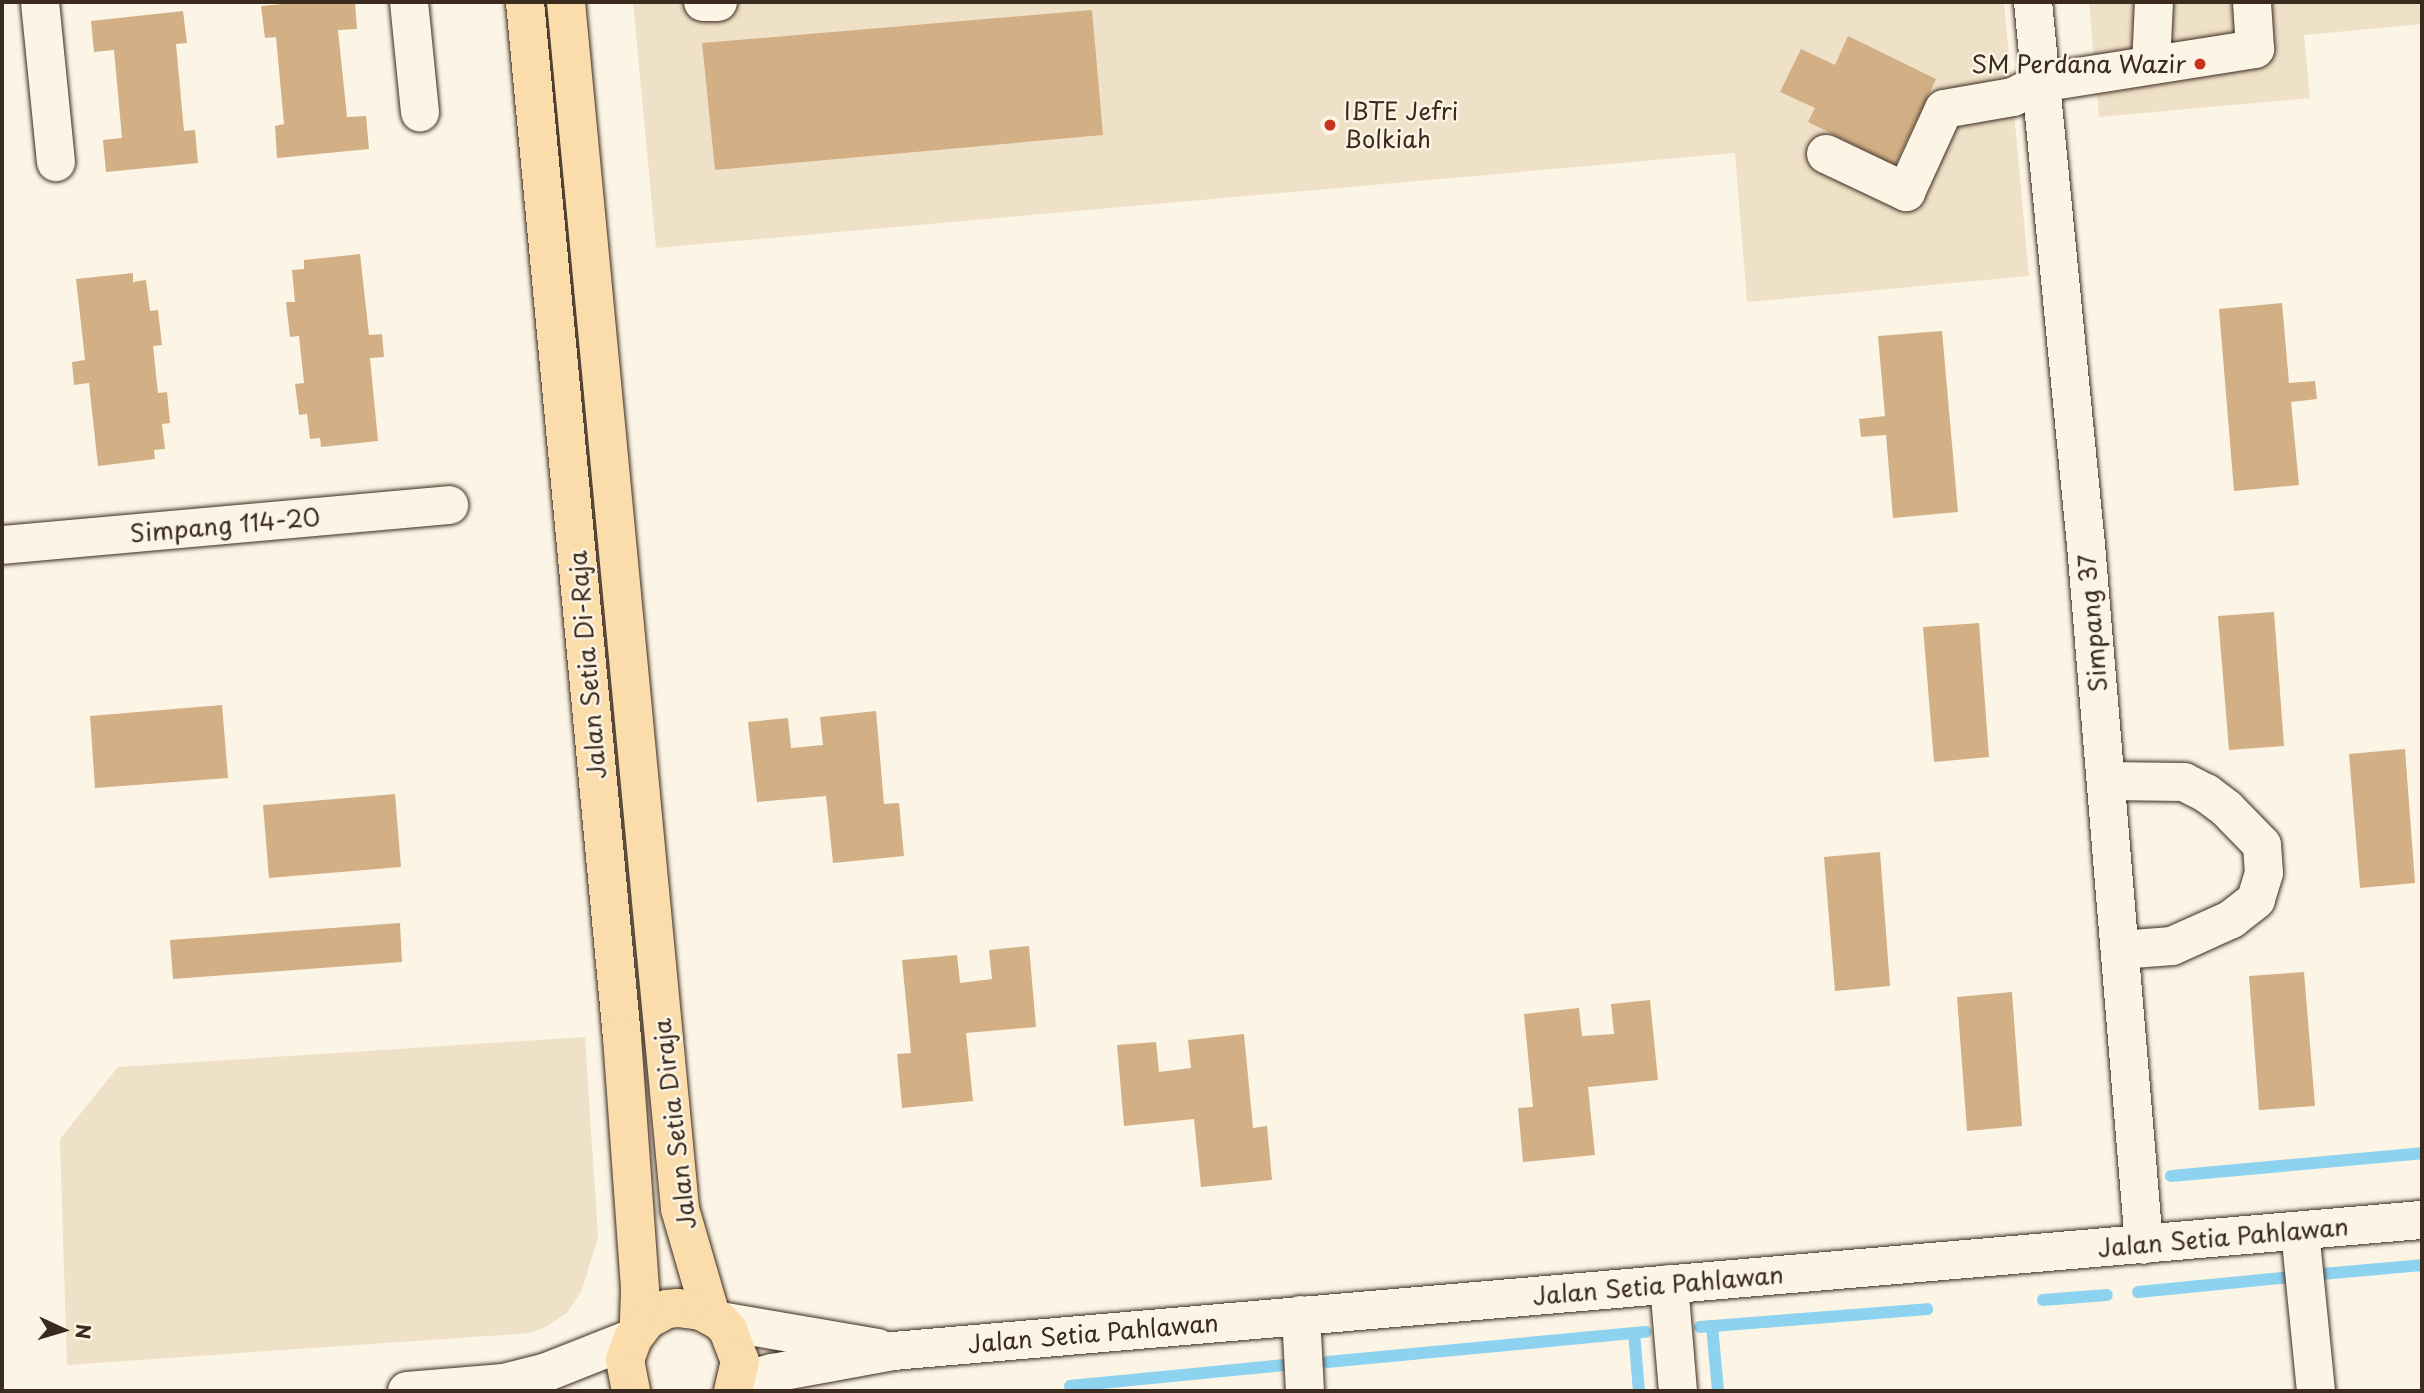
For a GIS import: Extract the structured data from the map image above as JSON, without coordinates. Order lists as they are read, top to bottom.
{
  "streets": {
    "main road": ["Jalan Setia Di-Raja", "Jalan Setia Diraja"],
    "street": ["Simpang 114-20", "Simpang 37", "Jalan Setia Pahlawan"]
  },
  "crossings": [
    ["Simpang 37", "Jalan Setia Pahlawan"],
    ["Jalan Setia Di-Raja", "Jalan Setia Diraja"],
    ["Jalan Setia Diraja", "Jalan Setia Pahlawan"]
  ],
  "places": ["SM Perdana Wazir", "IBTE Jefri Bolkiah"],
  "north": "right"
}
